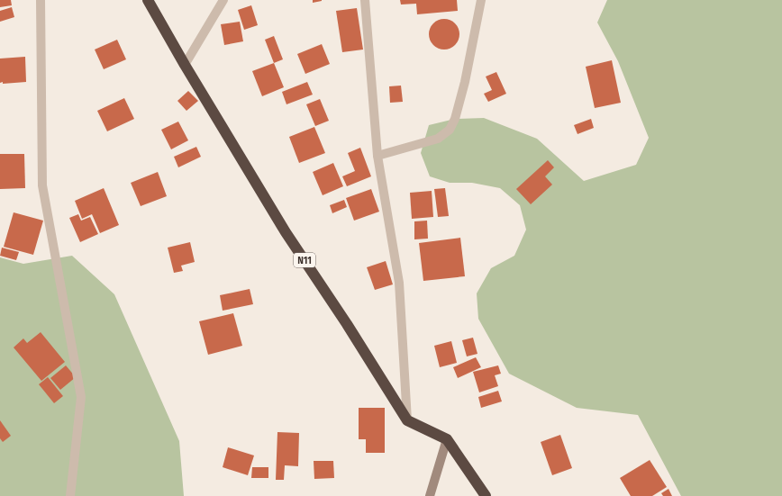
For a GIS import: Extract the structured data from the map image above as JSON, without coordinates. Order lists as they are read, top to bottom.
{
  "streets": {
    "highway": ["N11"]
  }
}
